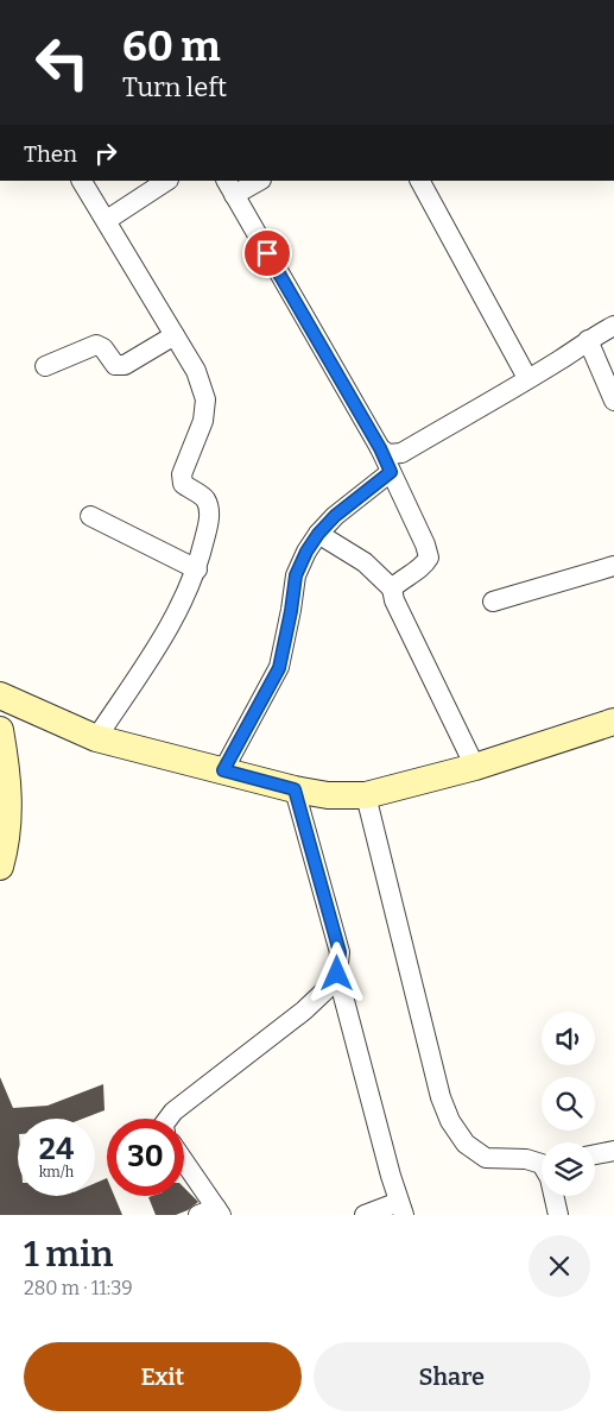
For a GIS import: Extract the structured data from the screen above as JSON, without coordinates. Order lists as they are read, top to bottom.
{
  "page": {
    "turn": ["60 m", "Turn left"],
    "then": "Then",
    "speed": "24 km/h",
    "limit": "30",
    "heading": ["1 min", "280 m · 11:39"],
    "buttons": ["Exit", "Share"]
  }
}
